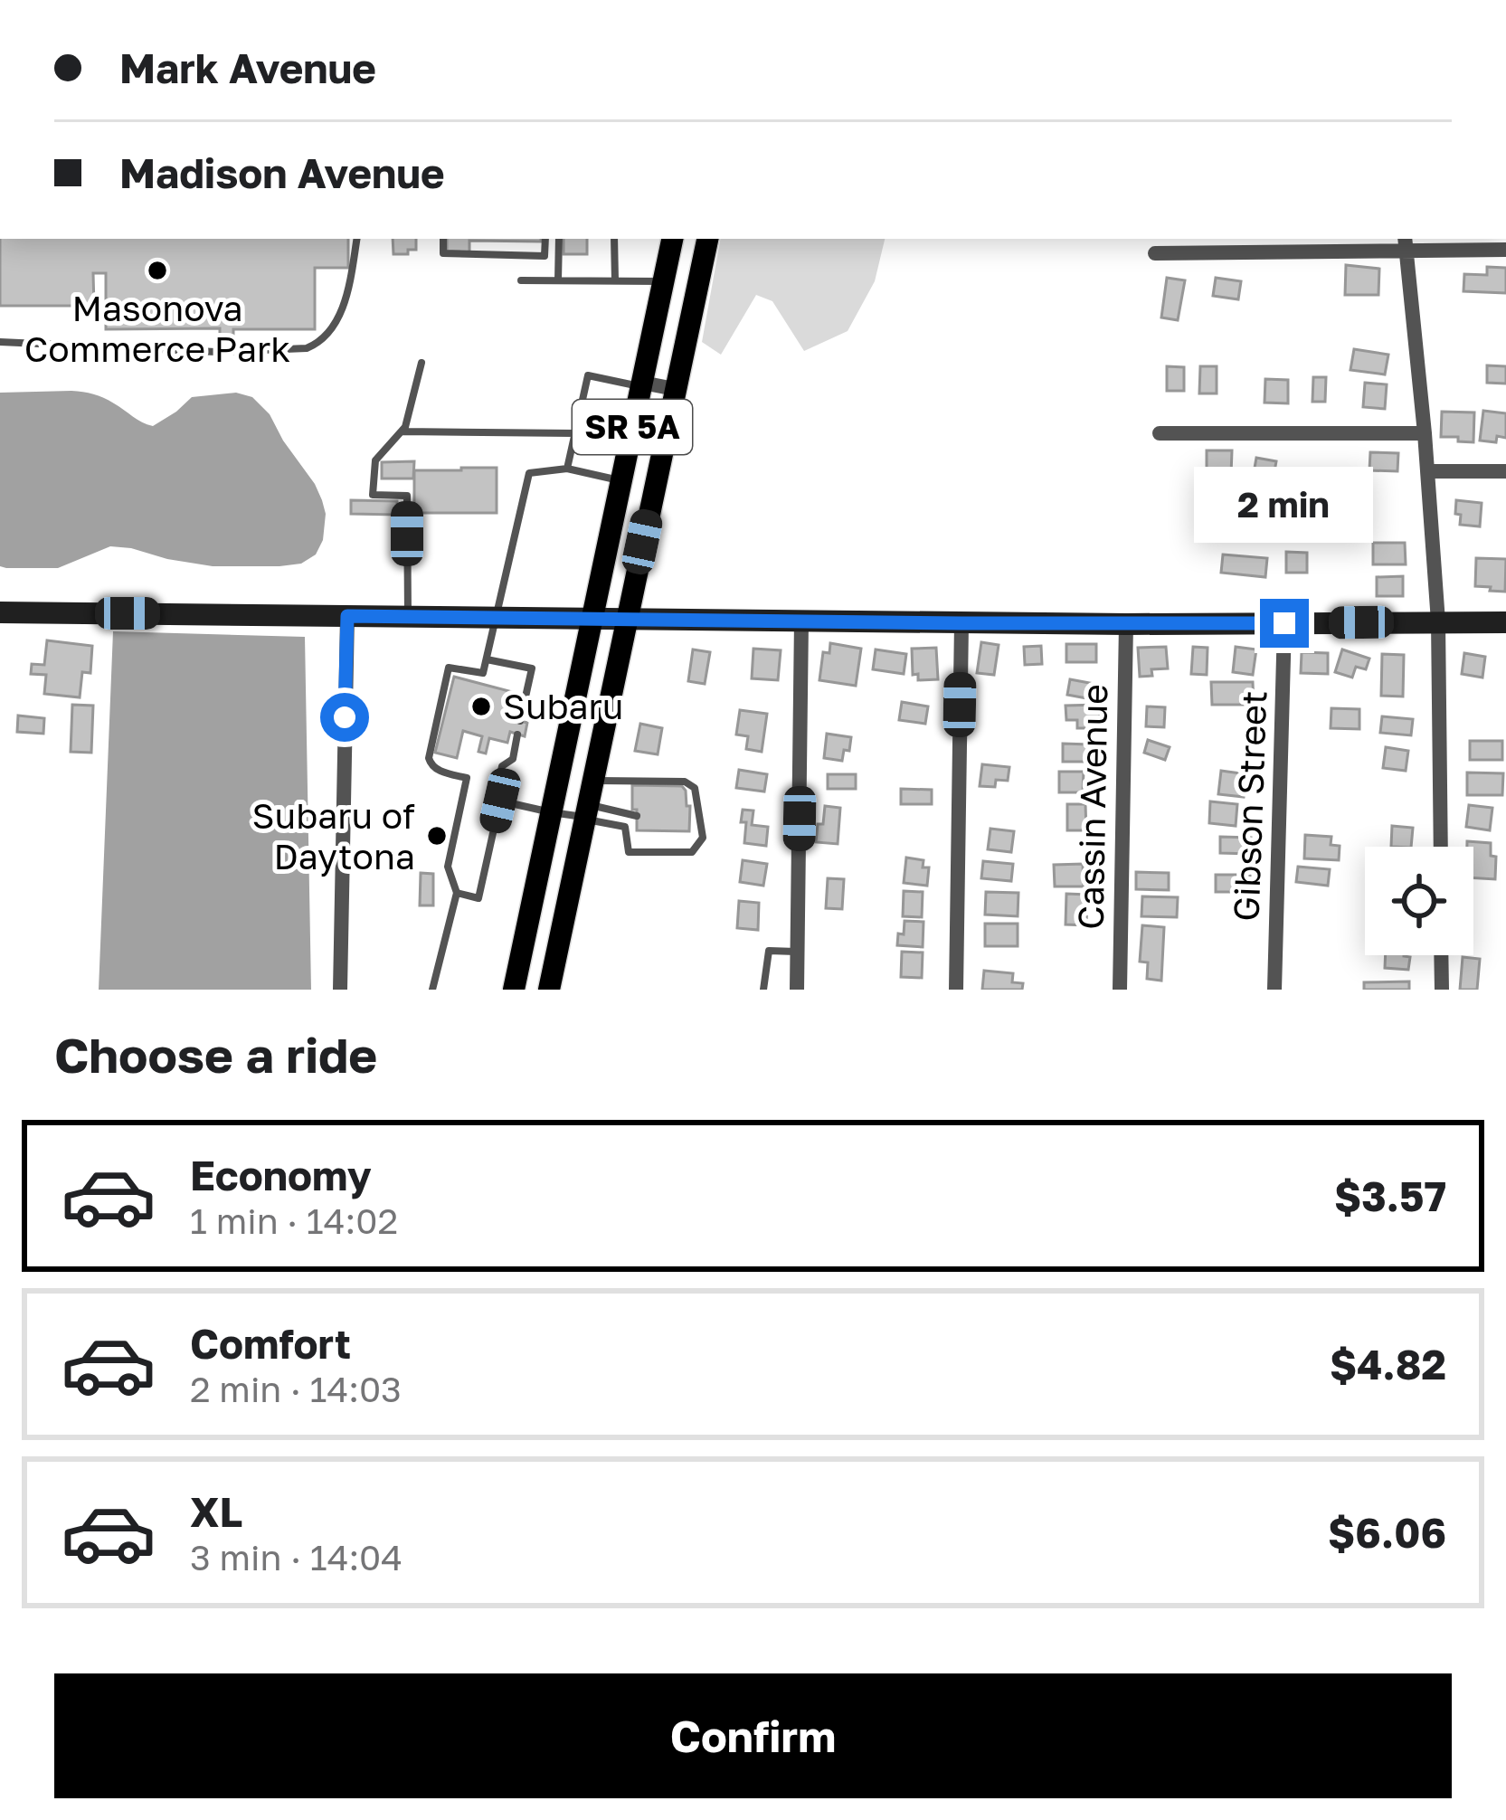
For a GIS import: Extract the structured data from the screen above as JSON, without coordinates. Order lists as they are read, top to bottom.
{
  "streets": {
    "main road": ["SR 5A"],
    "street": ["Gibson Street", "Cassin Avenue"]
  },
  "places": ["Masonova Commerce Park", "Subaru", "Subaru of Daytona"],
  "page": {
    "banner": ["Mark Avenue", "Madison Avenue"],
    "bubble": "2 min",
    "heading": "Choose a ride",
    "list": [
      {
        "name": "Economy",
        "note": "1 min · 14:02",
        "value": "$3.57"
      },
      {
        "name": "Comfort",
        "note": "2 min · 14:03",
        "value": "$4.82"
      },
      {
        "name": "XL",
        "note": "3 min · 14:04",
        "value": "$6.06"
      }
    ],
    "buttons": "Confirm"
  }
}
